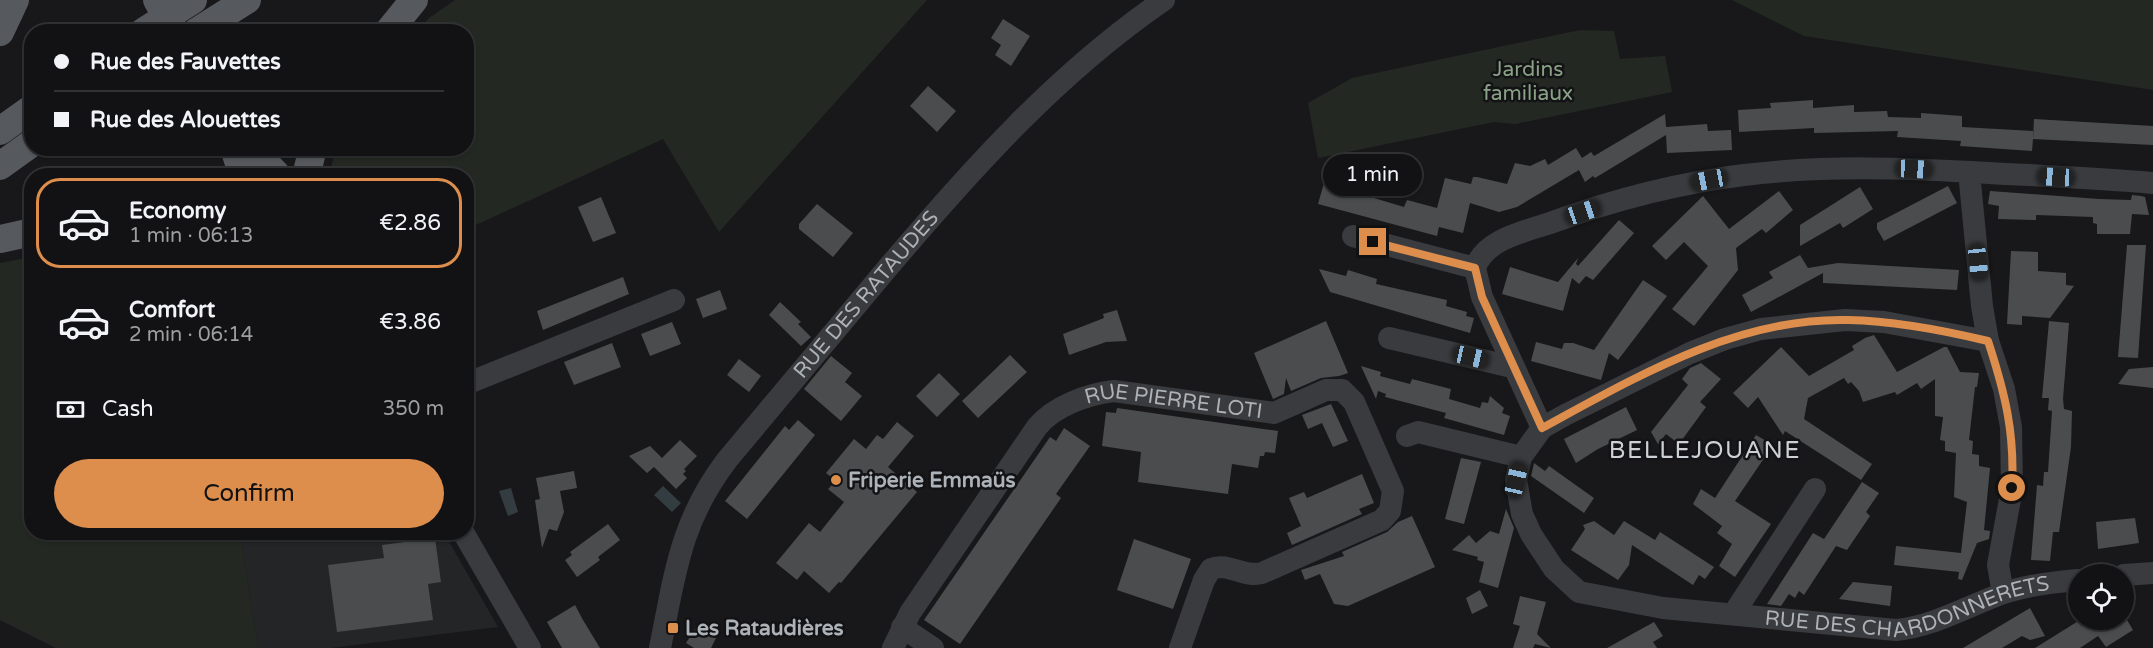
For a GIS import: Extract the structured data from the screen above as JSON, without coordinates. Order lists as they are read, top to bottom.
{
  "streets": {
    "street": ["RUE DES RATAUDES", "RUE PIERRE LOTI", "RUE DES CHARDONNERETS"]
  },
  "districts": ["BELLEJOUANE"],
  "parks": ["Jardins familiaux"],
  "places": {
    "other": ["Friperie Emmaüs"],
    "transit": ["Les Rataudières"]
  },
  "page": {
    "banner": ["Rue des Fauvettes", "Rue des Alouettes"],
    "bubble": "1 min",
    "list": [
      {
        "name": "Economy",
        "note": "1 min · 06:13",
        "value": "€2.86"
      },
      {
        "name": "Comfort",
        "note": "2 min · 06:14",
        "value": "€3.86"
      }
    ],
    "pay": ["Cash", "350 m"],
    "buttons": "Confirm"
  }
}
